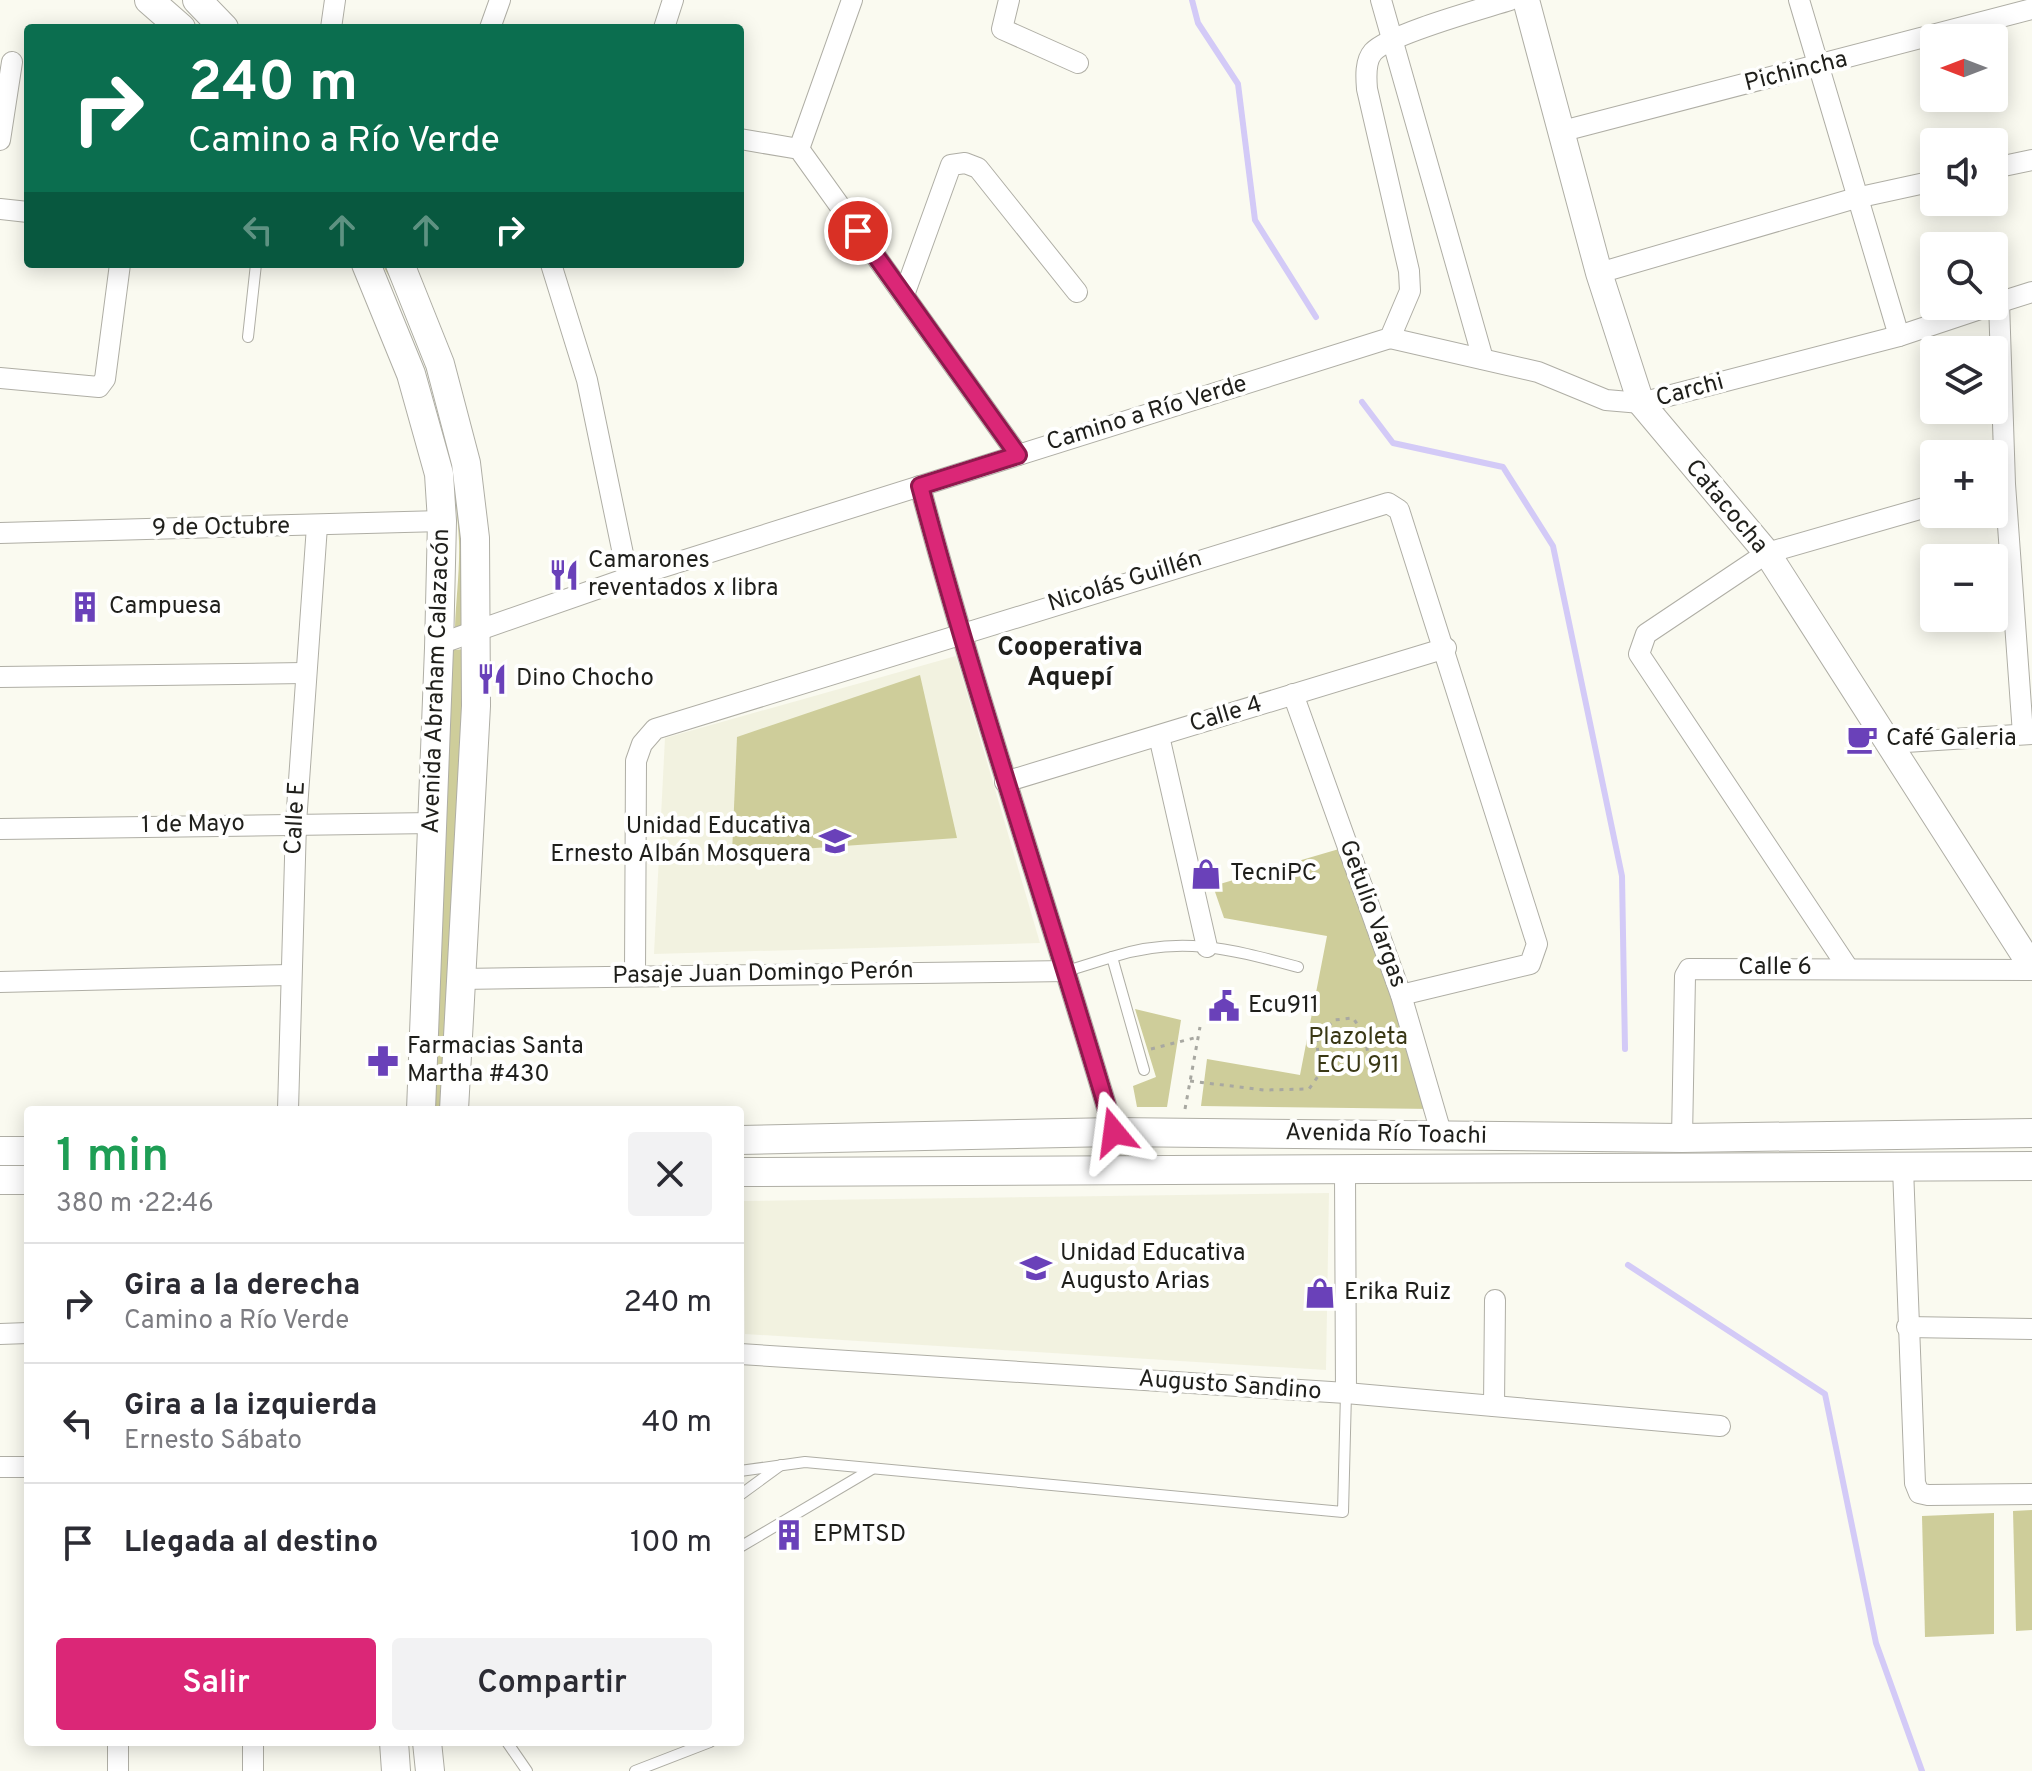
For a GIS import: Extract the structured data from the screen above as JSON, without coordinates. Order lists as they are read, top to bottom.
{
  "streets": {
    "main road": ["Avenida Abraham Calazacón", "Avenida Río Toachi"],
    "street": [
      "Pichincha",
      "Carchi",
      "Camino a Río Verde",
      "Catacocha",
      "9 de Octubre",
      "Nicolás Guillén",
      "Calle 4",
      "Calle E",
      "1 de Mayo",
      "Getulio Vargas",
      "Calle 6",
      "Pasaje Juan Domingo Perón",
      "Augusto Sandino"
    ]
  },
  "crossings": [
    ["Pichincha", "Catacocha"],
    ["Carchi", "Camino a Río Verde"],
    ["Carchi", "Catacocha"],
    ["Camino a Río Verde", "Avenida Abraham Calazacón"],
    ["Catacocha", "Calle 6"],
    ["9 de Octubre", "Avenida Abraham Calazacón"],
    ["9 de Octubre", "Calle E"],
    ["Nicolás Guillén", "Calle 4"],
    ["Nicolás Guillén", "Getulio Vargas"],
    ["Nicolás Guillén", "Pasaje Juan Domingo Perón"],
    ["Avenida Abraham Calazacón", "1 de Mayo"],
    ["Avenida Abraham Calazacón", "Pasaje Juan Domingo Perón"],
    ["Calle 4", "Getulio Vargas"],
    ["Calle E", "1 de Mayo"],
    ["Getulio Vargas", "Avenida Río Toachi"],
    ["Calle 6", "Avenida Río Toachi"]
  ],
  "districts": ["Cooperativa Aquepí"],
  "parks": ["Plazoleta ECU 911"],
  "places": {
    "restaurant": ["Camarones reventados x libra", "Dino Chocho"],
    "building": ["Campuesa", "EPMTSD"],
    "cafe": ["Café Galeria"],
    "school or university": ["Unidad Educativa Ernesto Albán Mosquera", "Unidad Educativa Augusto Arias"],
    "shop": ["TecniPC", "Erika Ruiz"],
    "public building": ["Ecu911"],
    "pharmacy": ["Farmacias Santa Martha #430"]
  },
  "north": "left",
  "page": {
    "map_buttons": ["+", "−"],
    "turn": ["240 m", "Camino a Río Verde"],
    "heading": ["1 min", "380 m · 22:46"],
    "list": [
      {
        "name": "Gira a la derecha",
        "note": "Camino a Río Verde",
        "value": "240 m"
      },
      {
        "name": "Gira a la izquierda",
        "note": "Ernesto Sábato",
        "value": "40 m"
      },
      {
        "name": "Llegada al destino",
        "value": "100 m"
      }
    ],
    "buttons": ["Salir", "Compartir"]
  }
}
